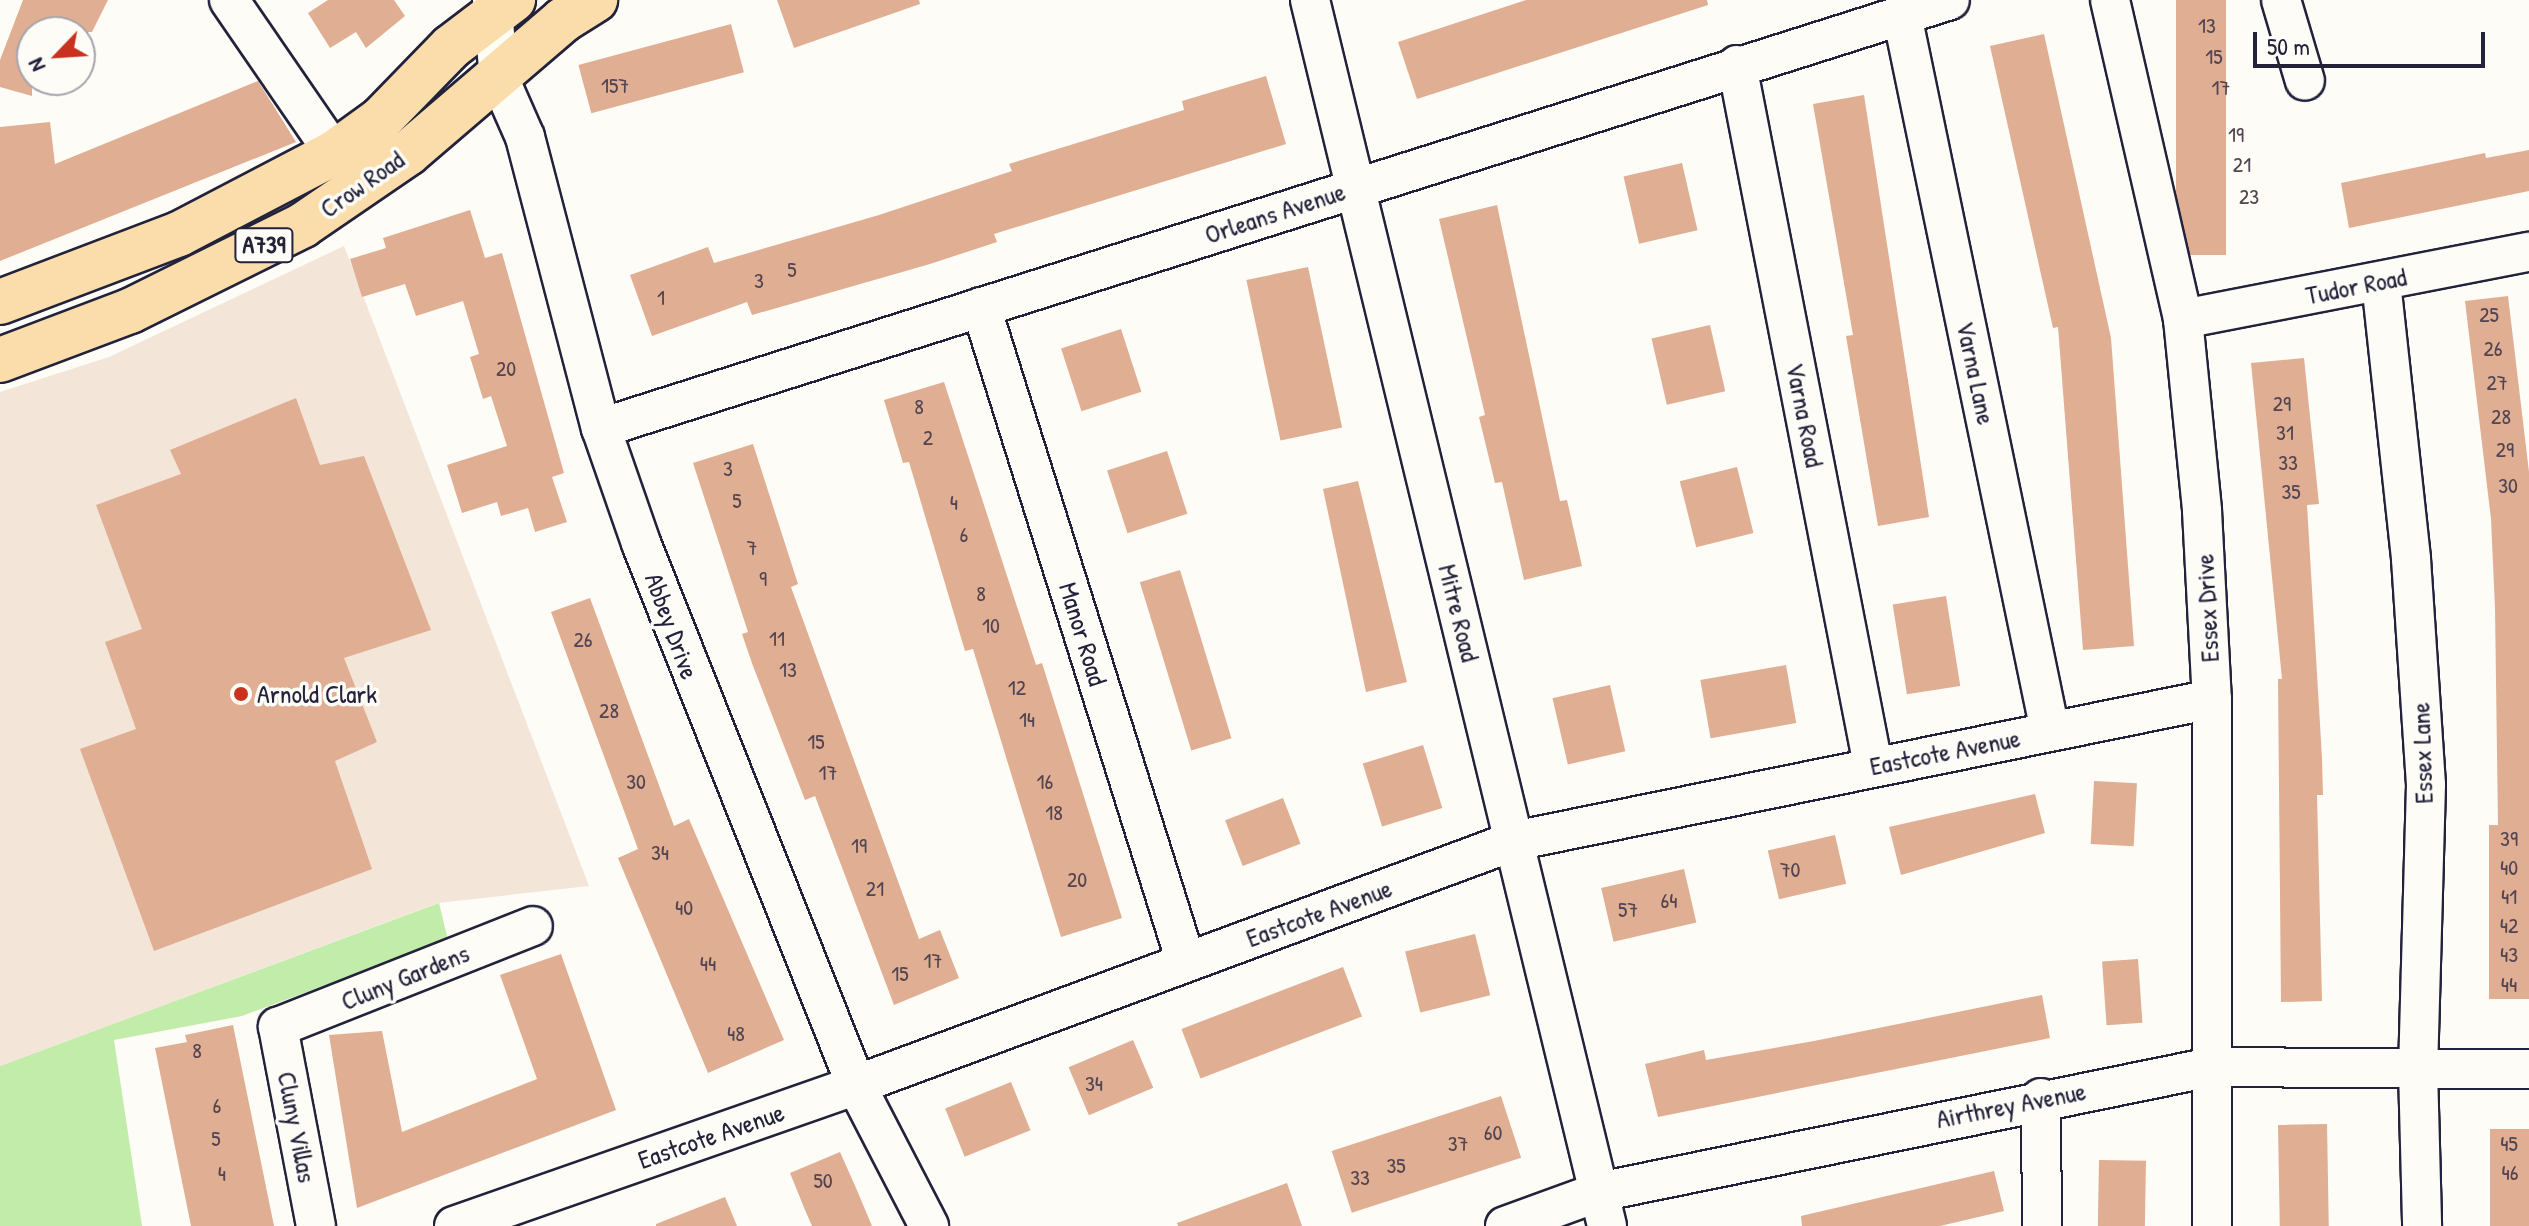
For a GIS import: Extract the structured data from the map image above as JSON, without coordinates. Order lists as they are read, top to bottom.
{
  "streets": {
    "main road": ["Crow Road", "A739"],
    "street": [
      "Orleans Avenue",
      "Tudor Road",
      "Varna Lane",
      "Varna Road",
      "Essex Drive",
      "Mitre Road",
      "Abbey Drive",
      "Manor Road",
      "Eastcote Avenue",
      "Essex Lane",
      "Cluny Gardens",
      "Airthrey Avenue",
      "Cluny Villas"
    ]
  },
  "crossings": [
    ["Crow Road", "Abbey Drive"],
    ["Orleans Avenue", "Varna Lane"],
    ["Orleans Avenue", "Varna Road"],
    ["Orleans Avenue", "Mitre Road"],
    ["Orleans Avenue", "Abbey Drive"],
    ["Orleans Avenue", "Manor Road"],
    ["Tudor Road", "Essex Drive"],
    ["Tudor Road", "Essex Lane"],
    ["Varna Lane", "Eastcote Avenue"],
    ["Varna Road", "Eastcote Avenue"],
    ["Essex Drive", "Eastcote Avenue"],
    ["Essex Drive", "Airthrey Avenue"],
    ["Mitre Road", "Eastcote Avenue"],
    ["Mitre Road", "Airthrey Avenue"],
    ["Abbey Drive", "Eastcote Avenue"],
    ["Manor Road", "Eastcote Avenue"],
    ["Essex Lane", "Airthrey Avenue"],
    ["Cluny Gardens", "Cluny Villas"]
  ],
  "places": ["Arnold Clark"],
  "house_numbers": [
    "13",
    "15",
    "157",
    "17",
    "19",
    "21",
    "23",
    "5",
    "3",
    "1",
    "25",
    "26",
    "20",
    "27",
    "29",
    "8",
    "28",
    "31",
    "2",
    "29",
    "33",
    "3",
    "30",
    "35",
    "5",
    "4",
    "6",
    "7",
    "9",
    "8",
    "10",
    "11",
    "26",
    "13",
    "12",
    "28",
    "14",
    "15",
    "17",
    "30",
    "16",
    "18",
    "39",
    "19",
    "34",
    "40",
    "70",
    "20",
    "21",
    "41",
    "64",
    "40",
    "57",
    "42",
    "43",
    "17",
    "44",
    "15",
    "44",
    "48",
    "8",
    "34",
    "6",
    "60",
    "5",
    "37",
    "45",
    "35",
    "46",
    "4",
    "33",
    "50"
  ],
  "scale_bar": "50 m",
  "north": "bottom left"
}
